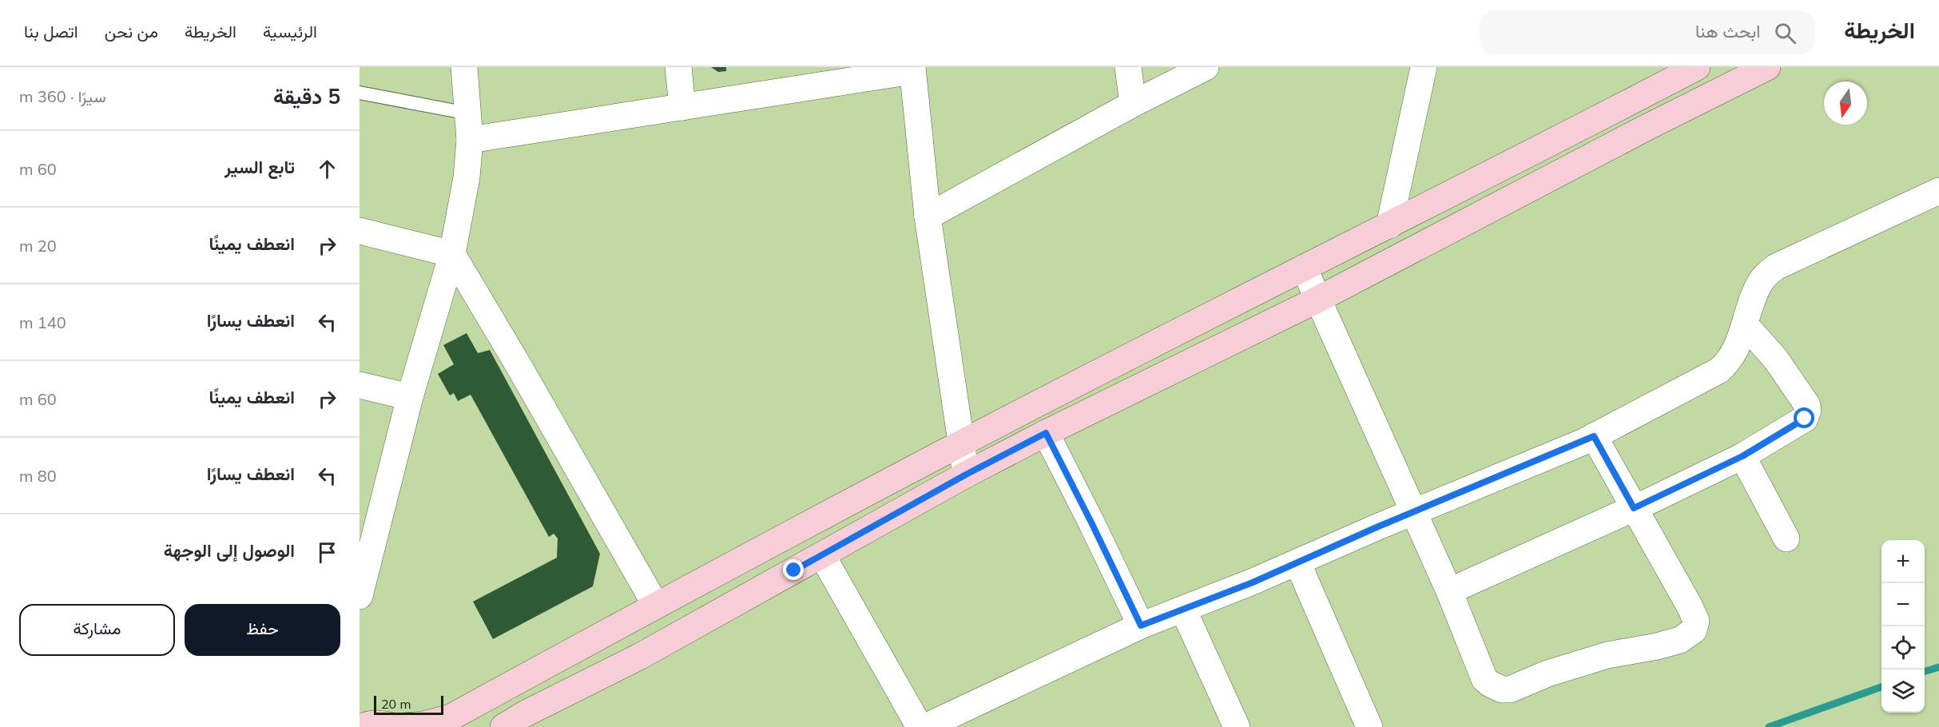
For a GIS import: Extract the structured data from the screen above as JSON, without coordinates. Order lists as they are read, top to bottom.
{
  "scale_bar": "20 m",
  "north": "bottom",
  "page": {
    "header": "الخريطة",
    "search": "ابحث هنا",
    "nav": [
      "الرئيسية",
      "الخريطة",
      "من نحن",
      "اتصل بنا"
    ],
    "heading": ["5 دقيقة", "سيرًا · 360 m"],
    "list": [
      ["تابع السير", "60 m"],
      ["انعطف يمينًا", "20 m"],
      ["انعطف يسارًا", "140 m"],
      ["انعطف يمينًا", "60 m"],
      ["انعطف يسارًا", "80 m"],
      "الوصول إلى الوجهة"
    ],
    "map_buttons": ["+", "−"],
    "buttons": ["حفظ", "مشاركة"],
    "scale": "20 m"
  }
}
